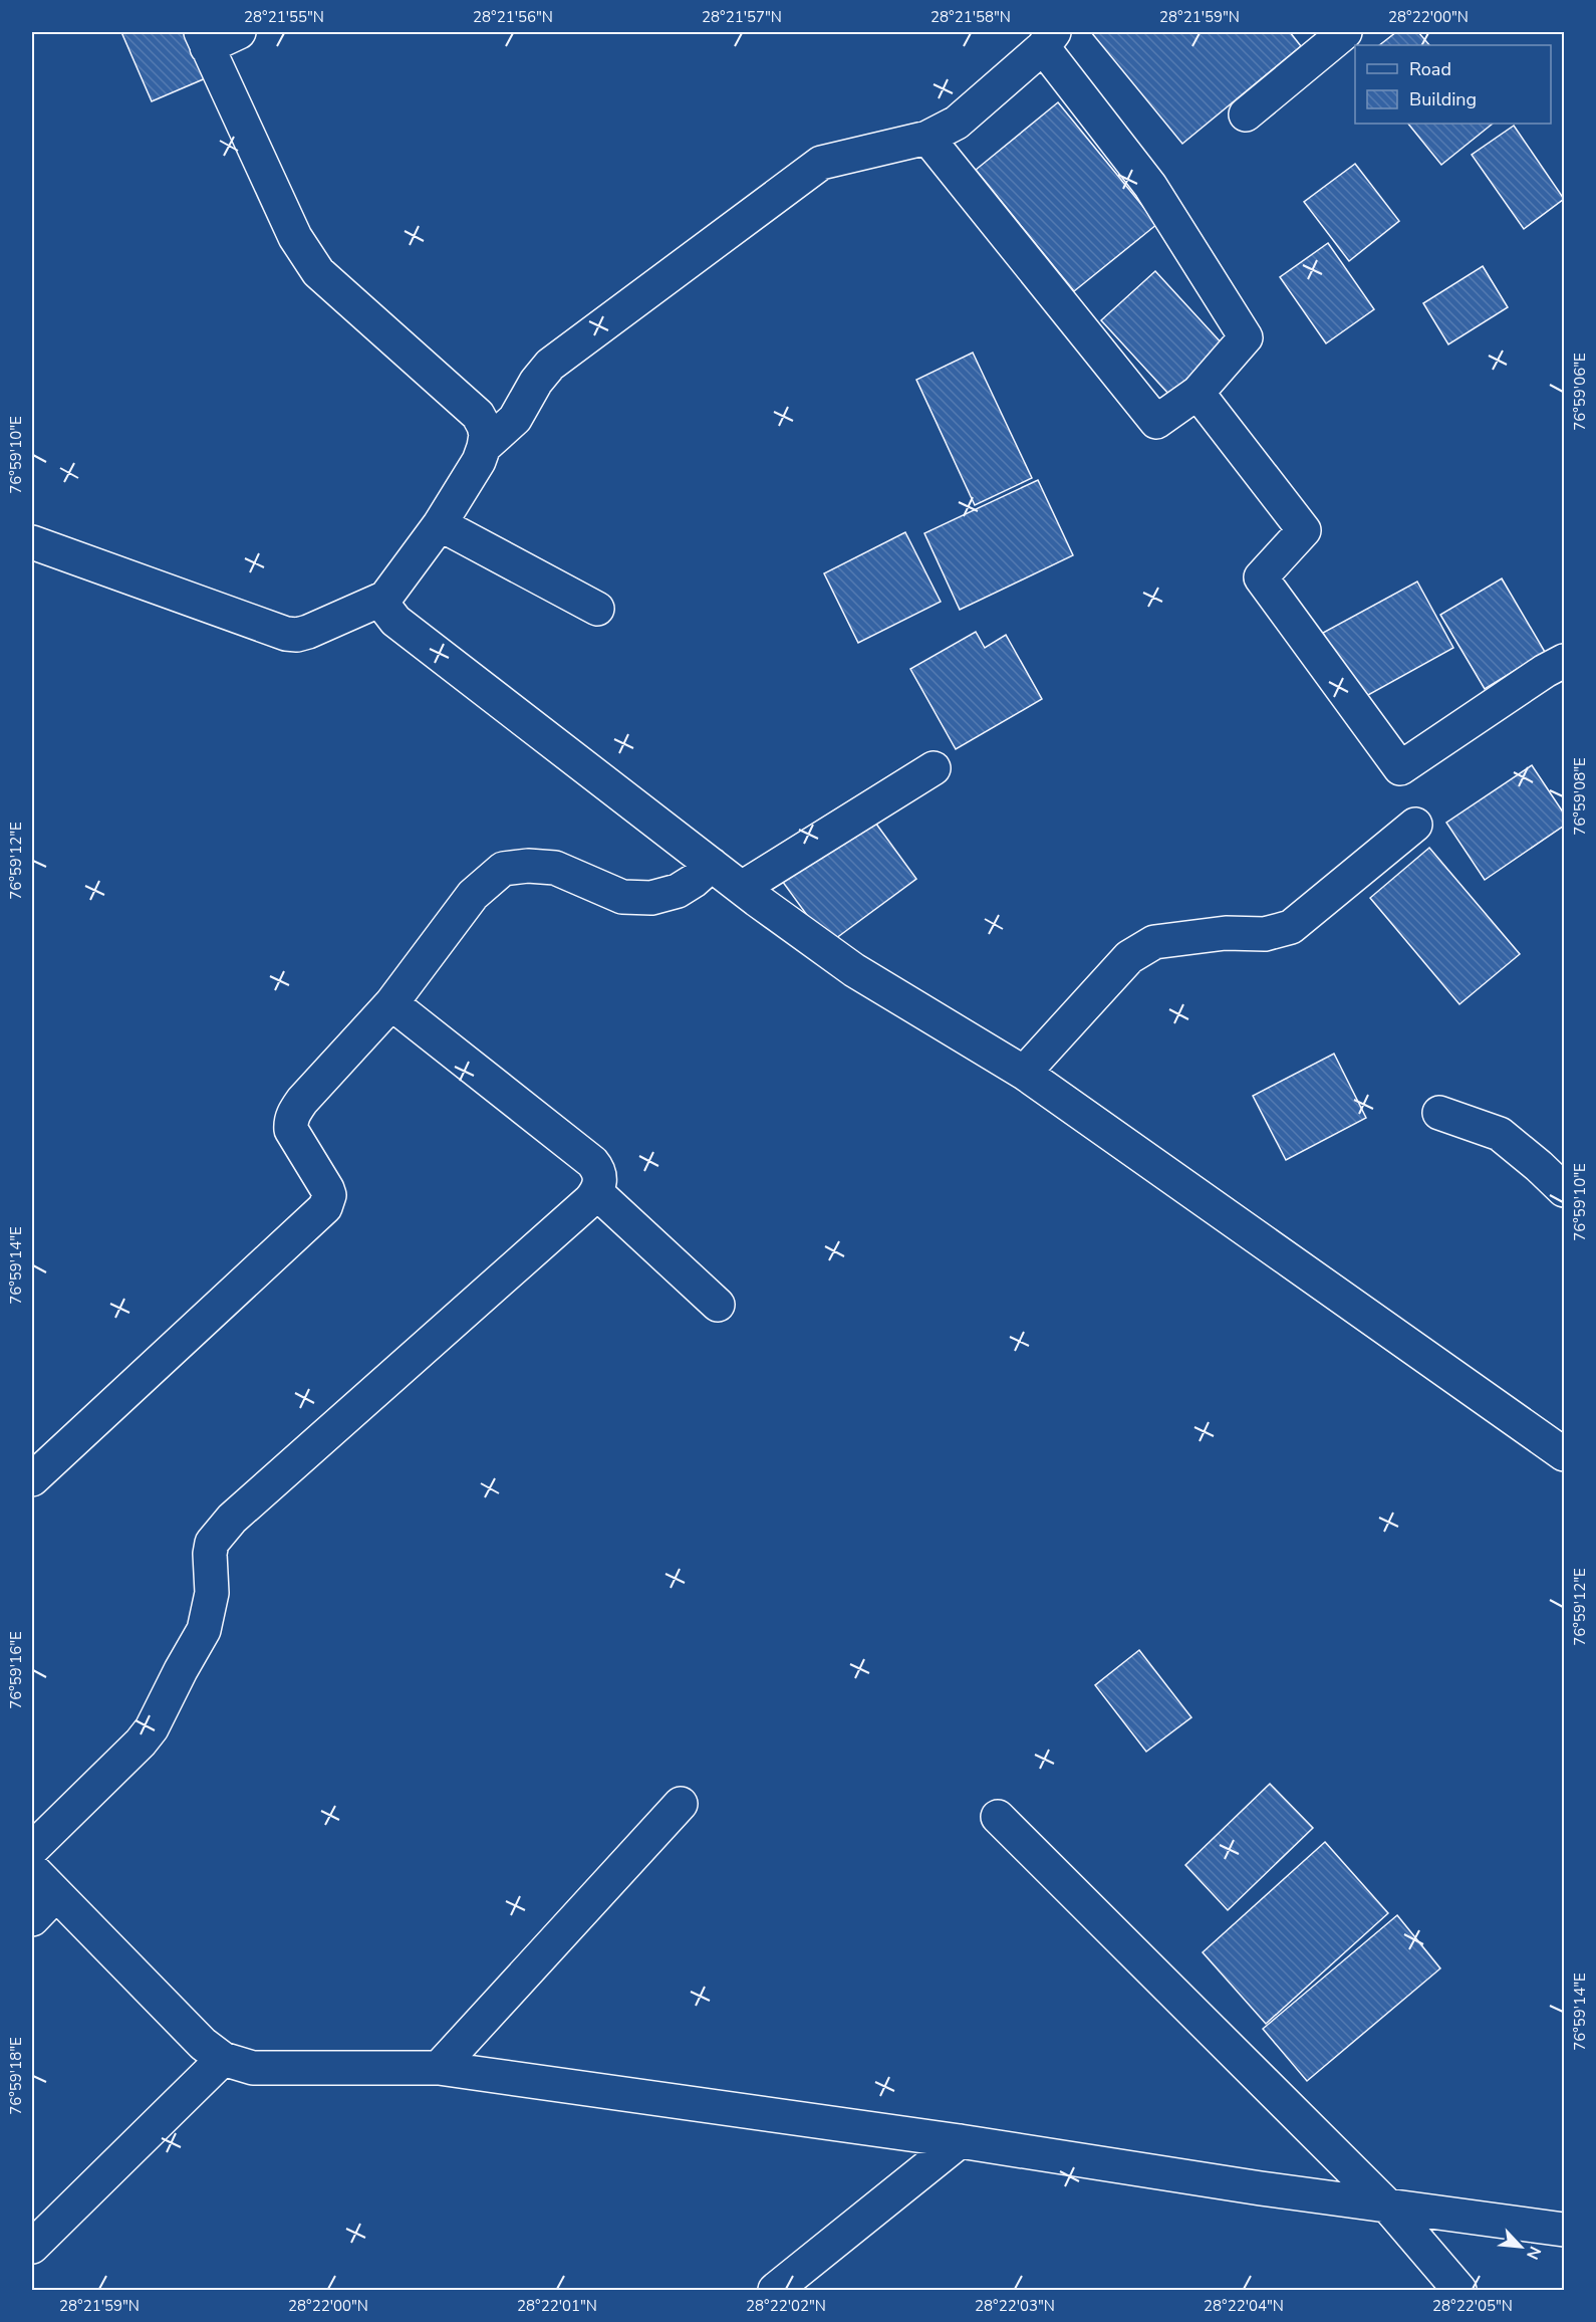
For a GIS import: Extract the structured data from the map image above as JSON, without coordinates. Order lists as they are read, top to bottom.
{
  "legend": ["Road", "Building"],
  "north": "bottom right",
  "coordinates": [
    "28°21'55\"N",
    "28°21'56\"N",
    "28°21'57\"N",
    "28°21'58\"N",
    "28°21'59\"N",
    "28°22'00\"N",
    "76°59'06\"E",
    "76°59'10\"E",
    "76°59'08\"E",
    "76°59'12\"E",
    "76°59'14\"E",
    "76°59'16\"E",
    "76°59'18\"E",
    "28°22'01\"N",
    "28°22'02\"N",
    "28°22'03\"N",
    "28°22'04\"N",
    "28°22'05\"N"
  ]
}
